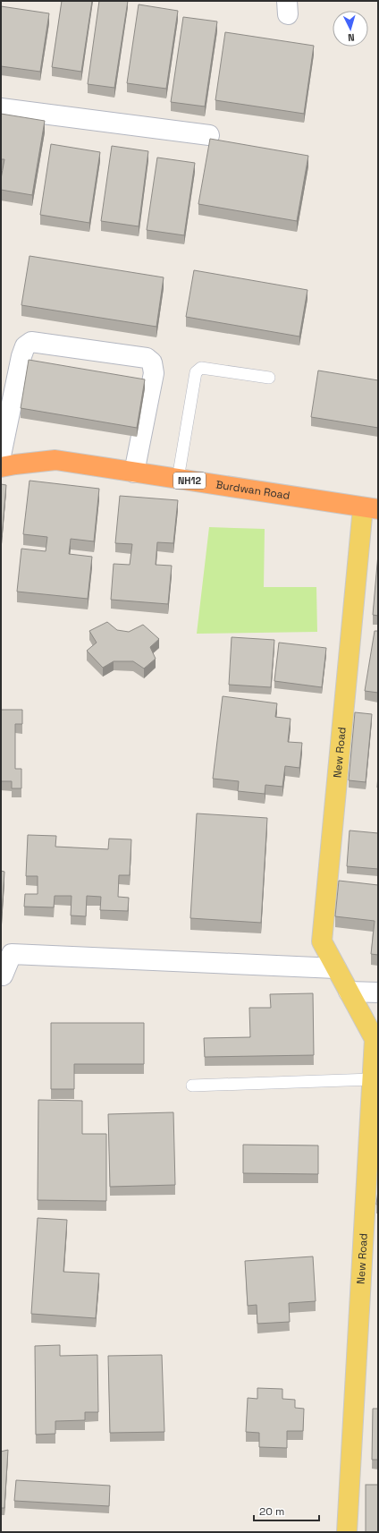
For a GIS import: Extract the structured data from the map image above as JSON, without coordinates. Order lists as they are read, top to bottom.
{
  "streets": {
    "highway": ["NH12", "Burdwan Road"],
    "main road": ["New Road"]
  },
  "crossings": [
    ["Burdwan Road", "New Road"]
  ],
  "scale_bar": "20 m",
  "north": "bottom"
}
